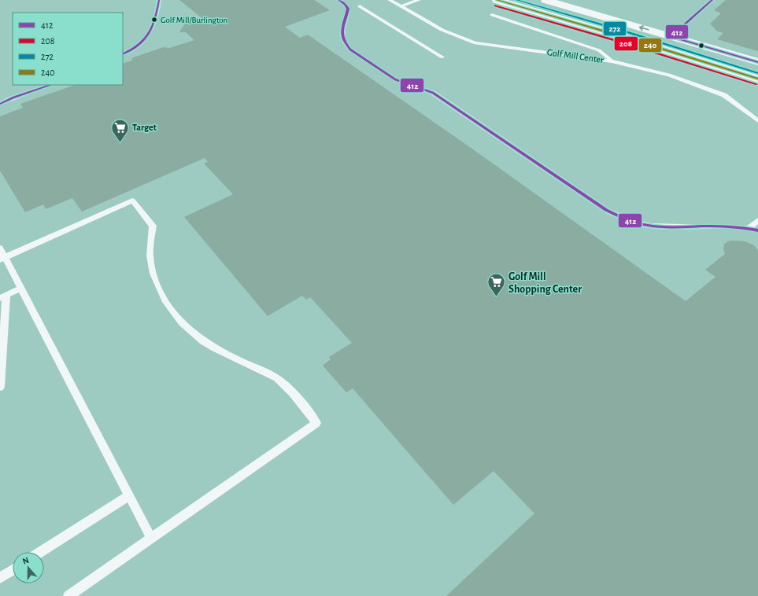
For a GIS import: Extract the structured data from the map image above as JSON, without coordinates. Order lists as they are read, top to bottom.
{
  "streets": {
    "lane": ["Golf Mill Center"]
  },
  "places": {
    "other": ["Golf Mill/Burlington"],
    "supermarket": ["Target", "Golf Mill Shopping Center"]
  },
  "lines": [
    "transit line 412",
    "transit line 272",
    "transit line 240",
    "transit line 208"
  ],
  "legend": [
    "412",
    "208",
    "272",
    "240"
  ],
  "north": "top"
}
